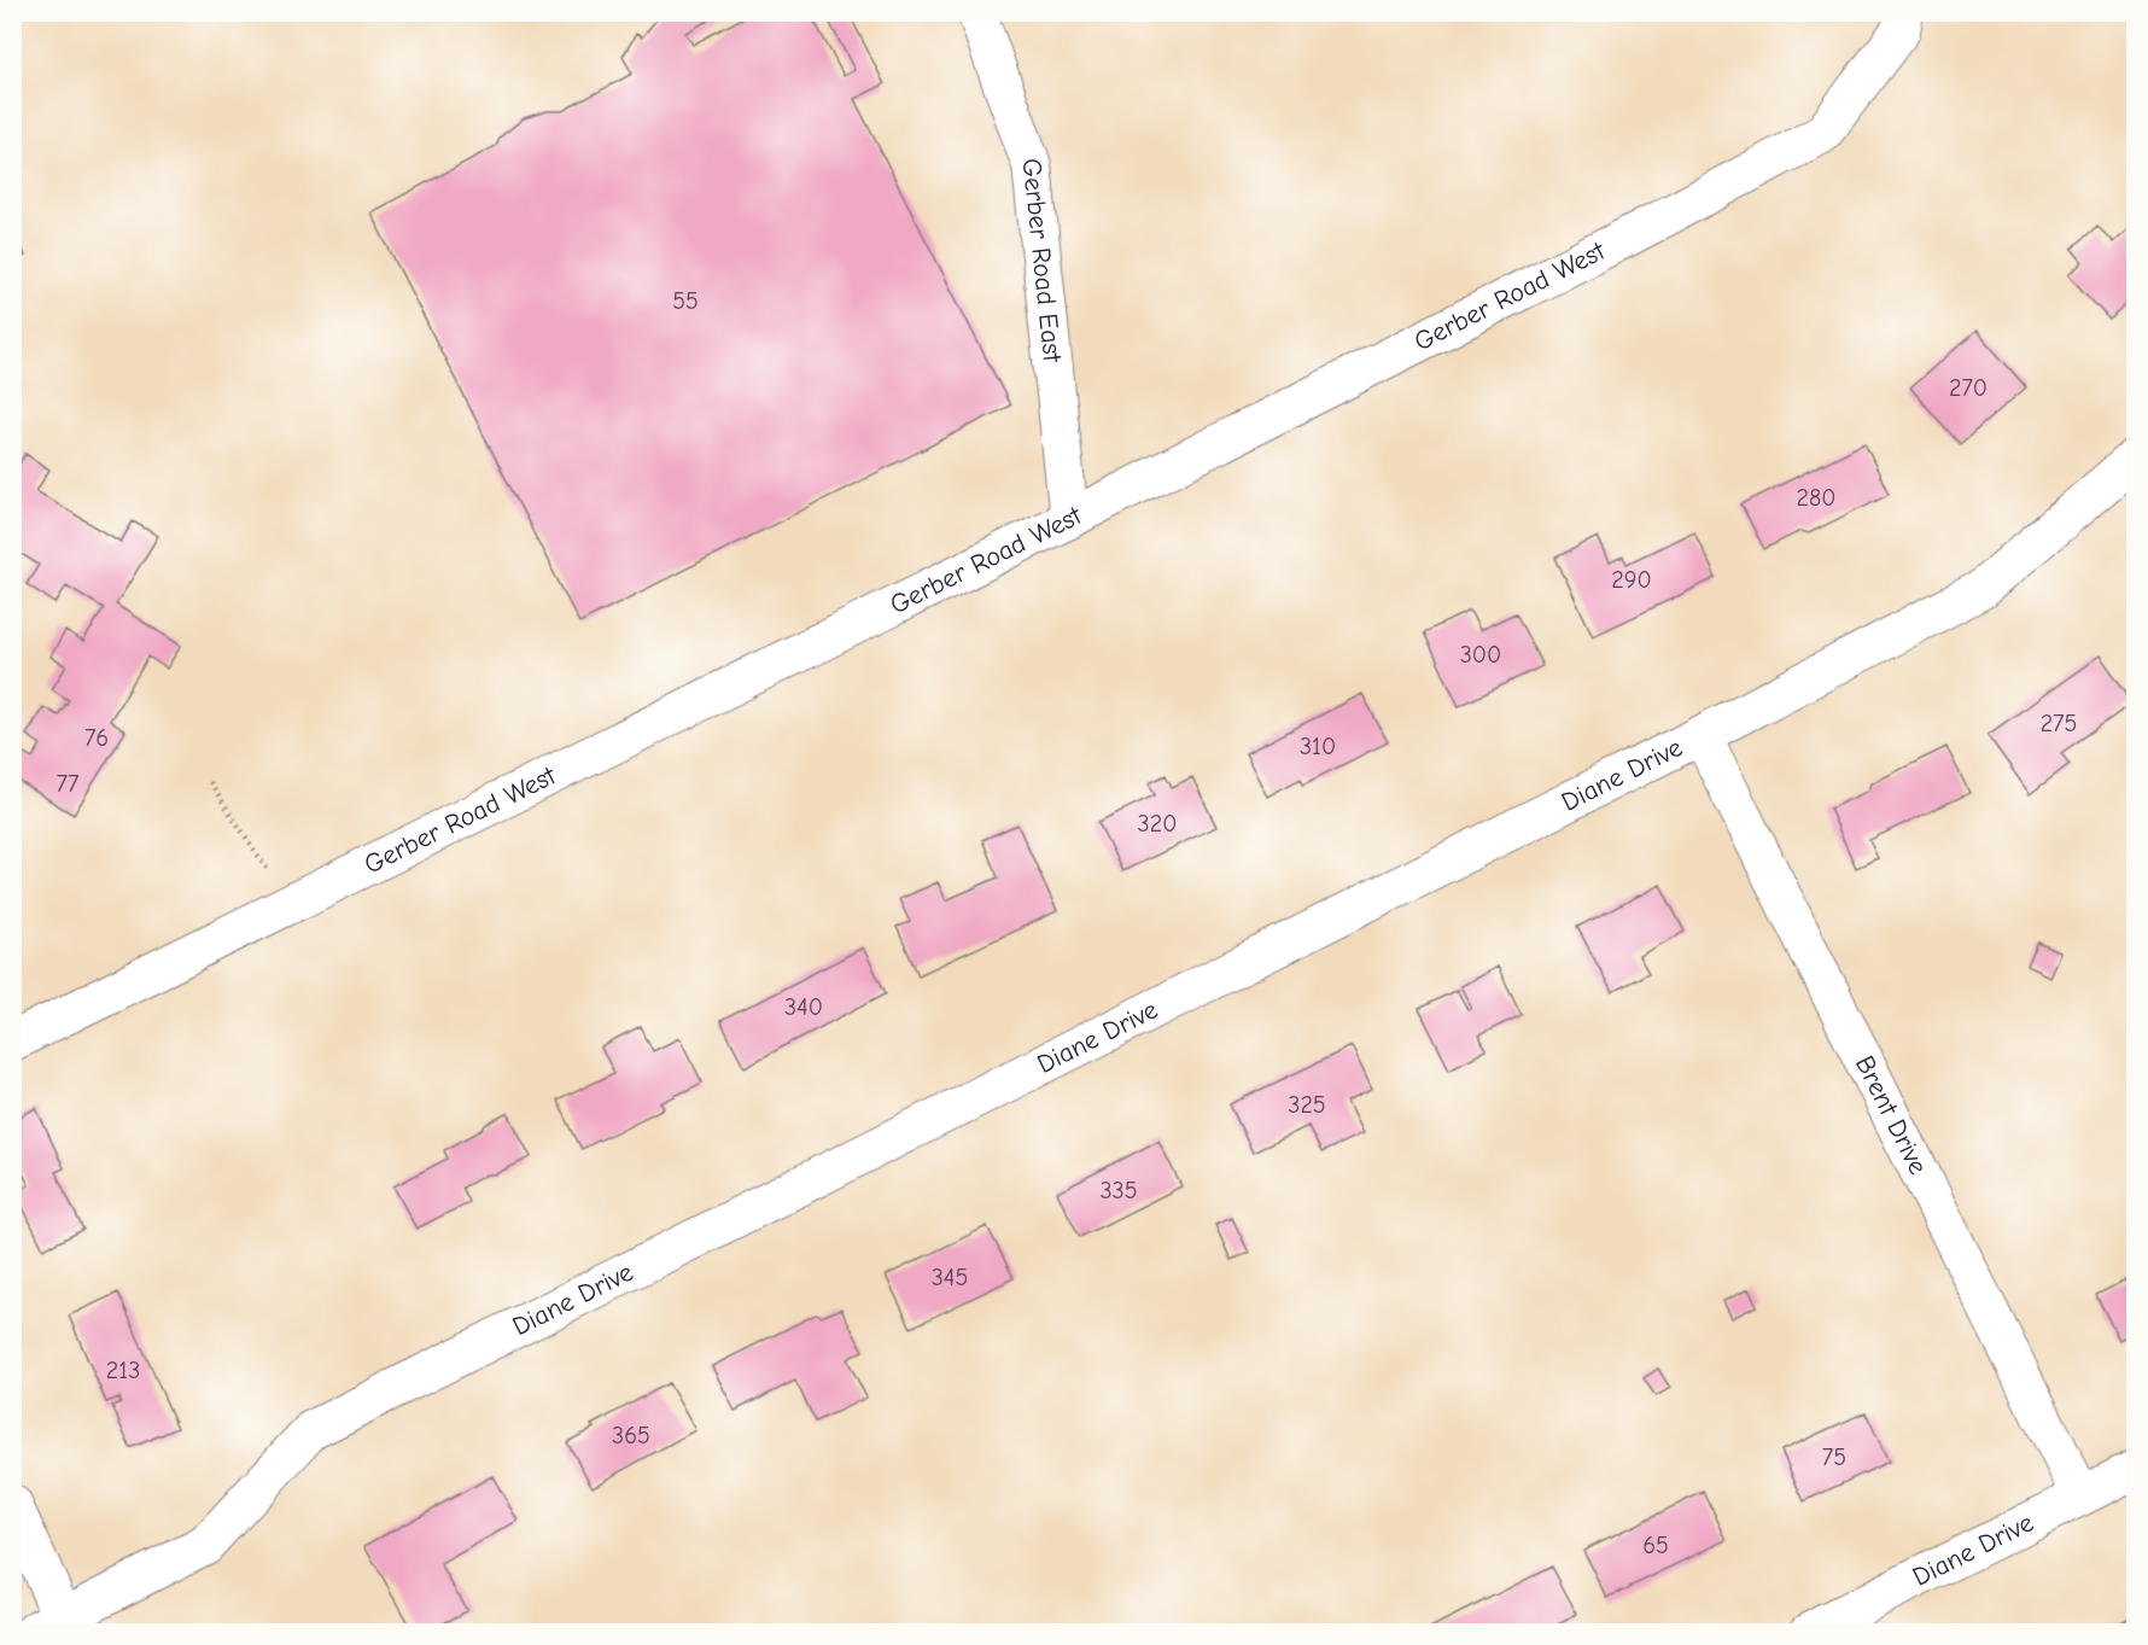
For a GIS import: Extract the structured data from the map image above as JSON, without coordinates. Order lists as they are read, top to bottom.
{
  "streets": {
    "street": [
      "Gerber Road East",
      "Gerber Road West",
      "Diane Drive",
      "Brent Drive"
    ]
  },
  "crossings": [
    ["Gerber Road East", "Gerber Road West"],
    ["Diane Drive", "Brent Drive"]
  ],
  "house_numbers": [
    "55",
    "270",
    "280",
    "290",
    "300",
    "275",
    "76",
    "310",
    "77",
    "320",
    "340",
    "325",
    "335",
    "345",
    "213",
    "365",
    "75",
    "65"
  ]
}
